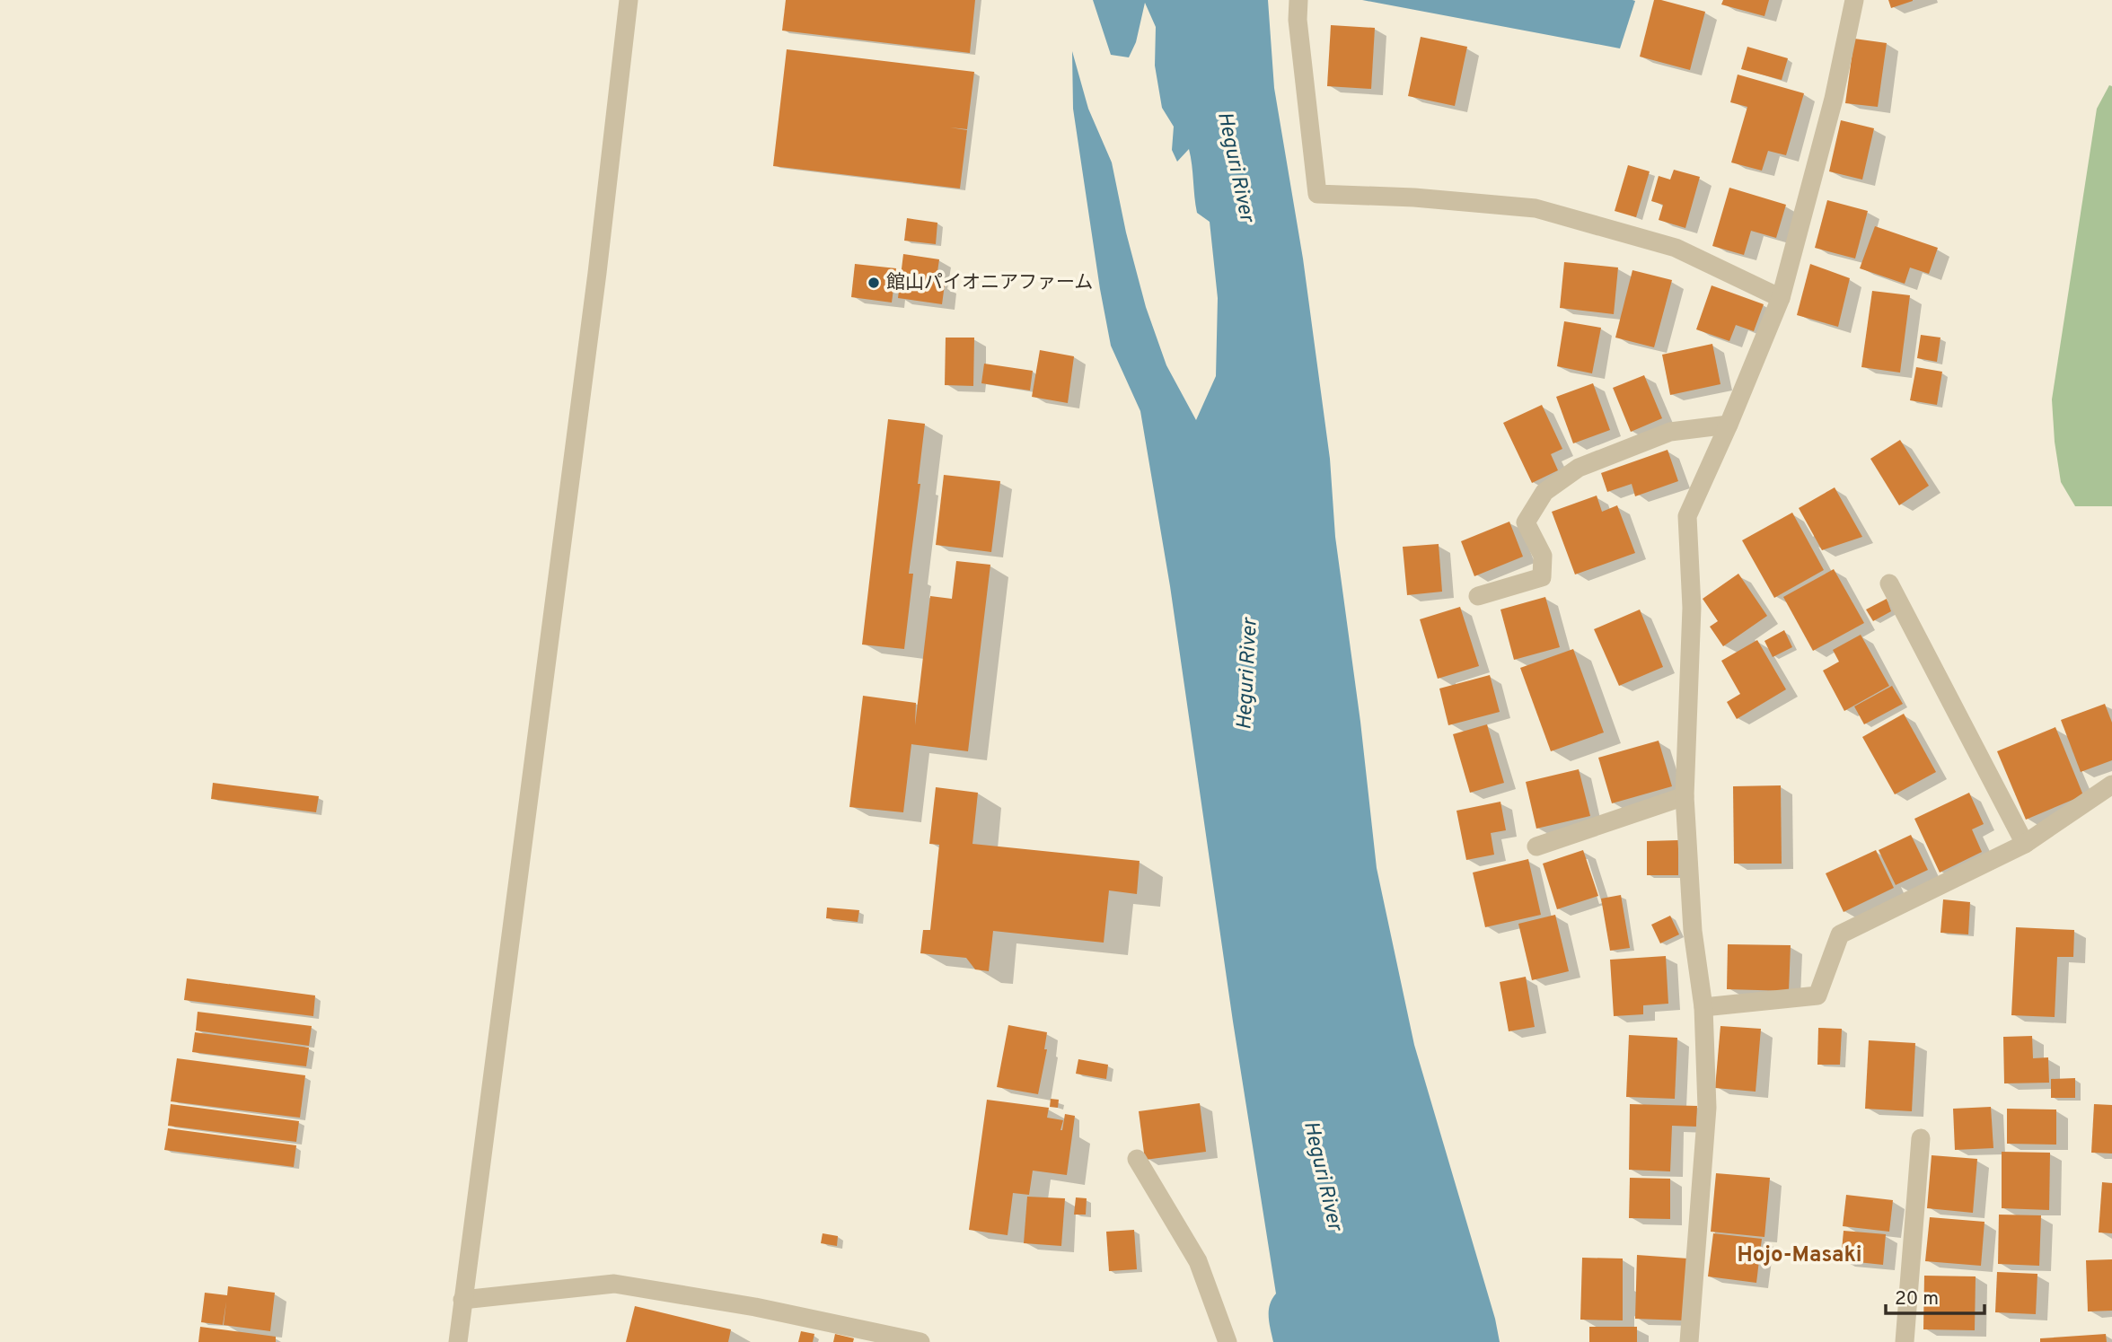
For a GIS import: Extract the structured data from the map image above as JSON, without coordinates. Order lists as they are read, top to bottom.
{
  "districts": ["Hojo-Masaki"],
  "water": ["Heguri River"],
  "places": ["館山パイオニアファーム"],
  "scale_bar": "20 m"
}
